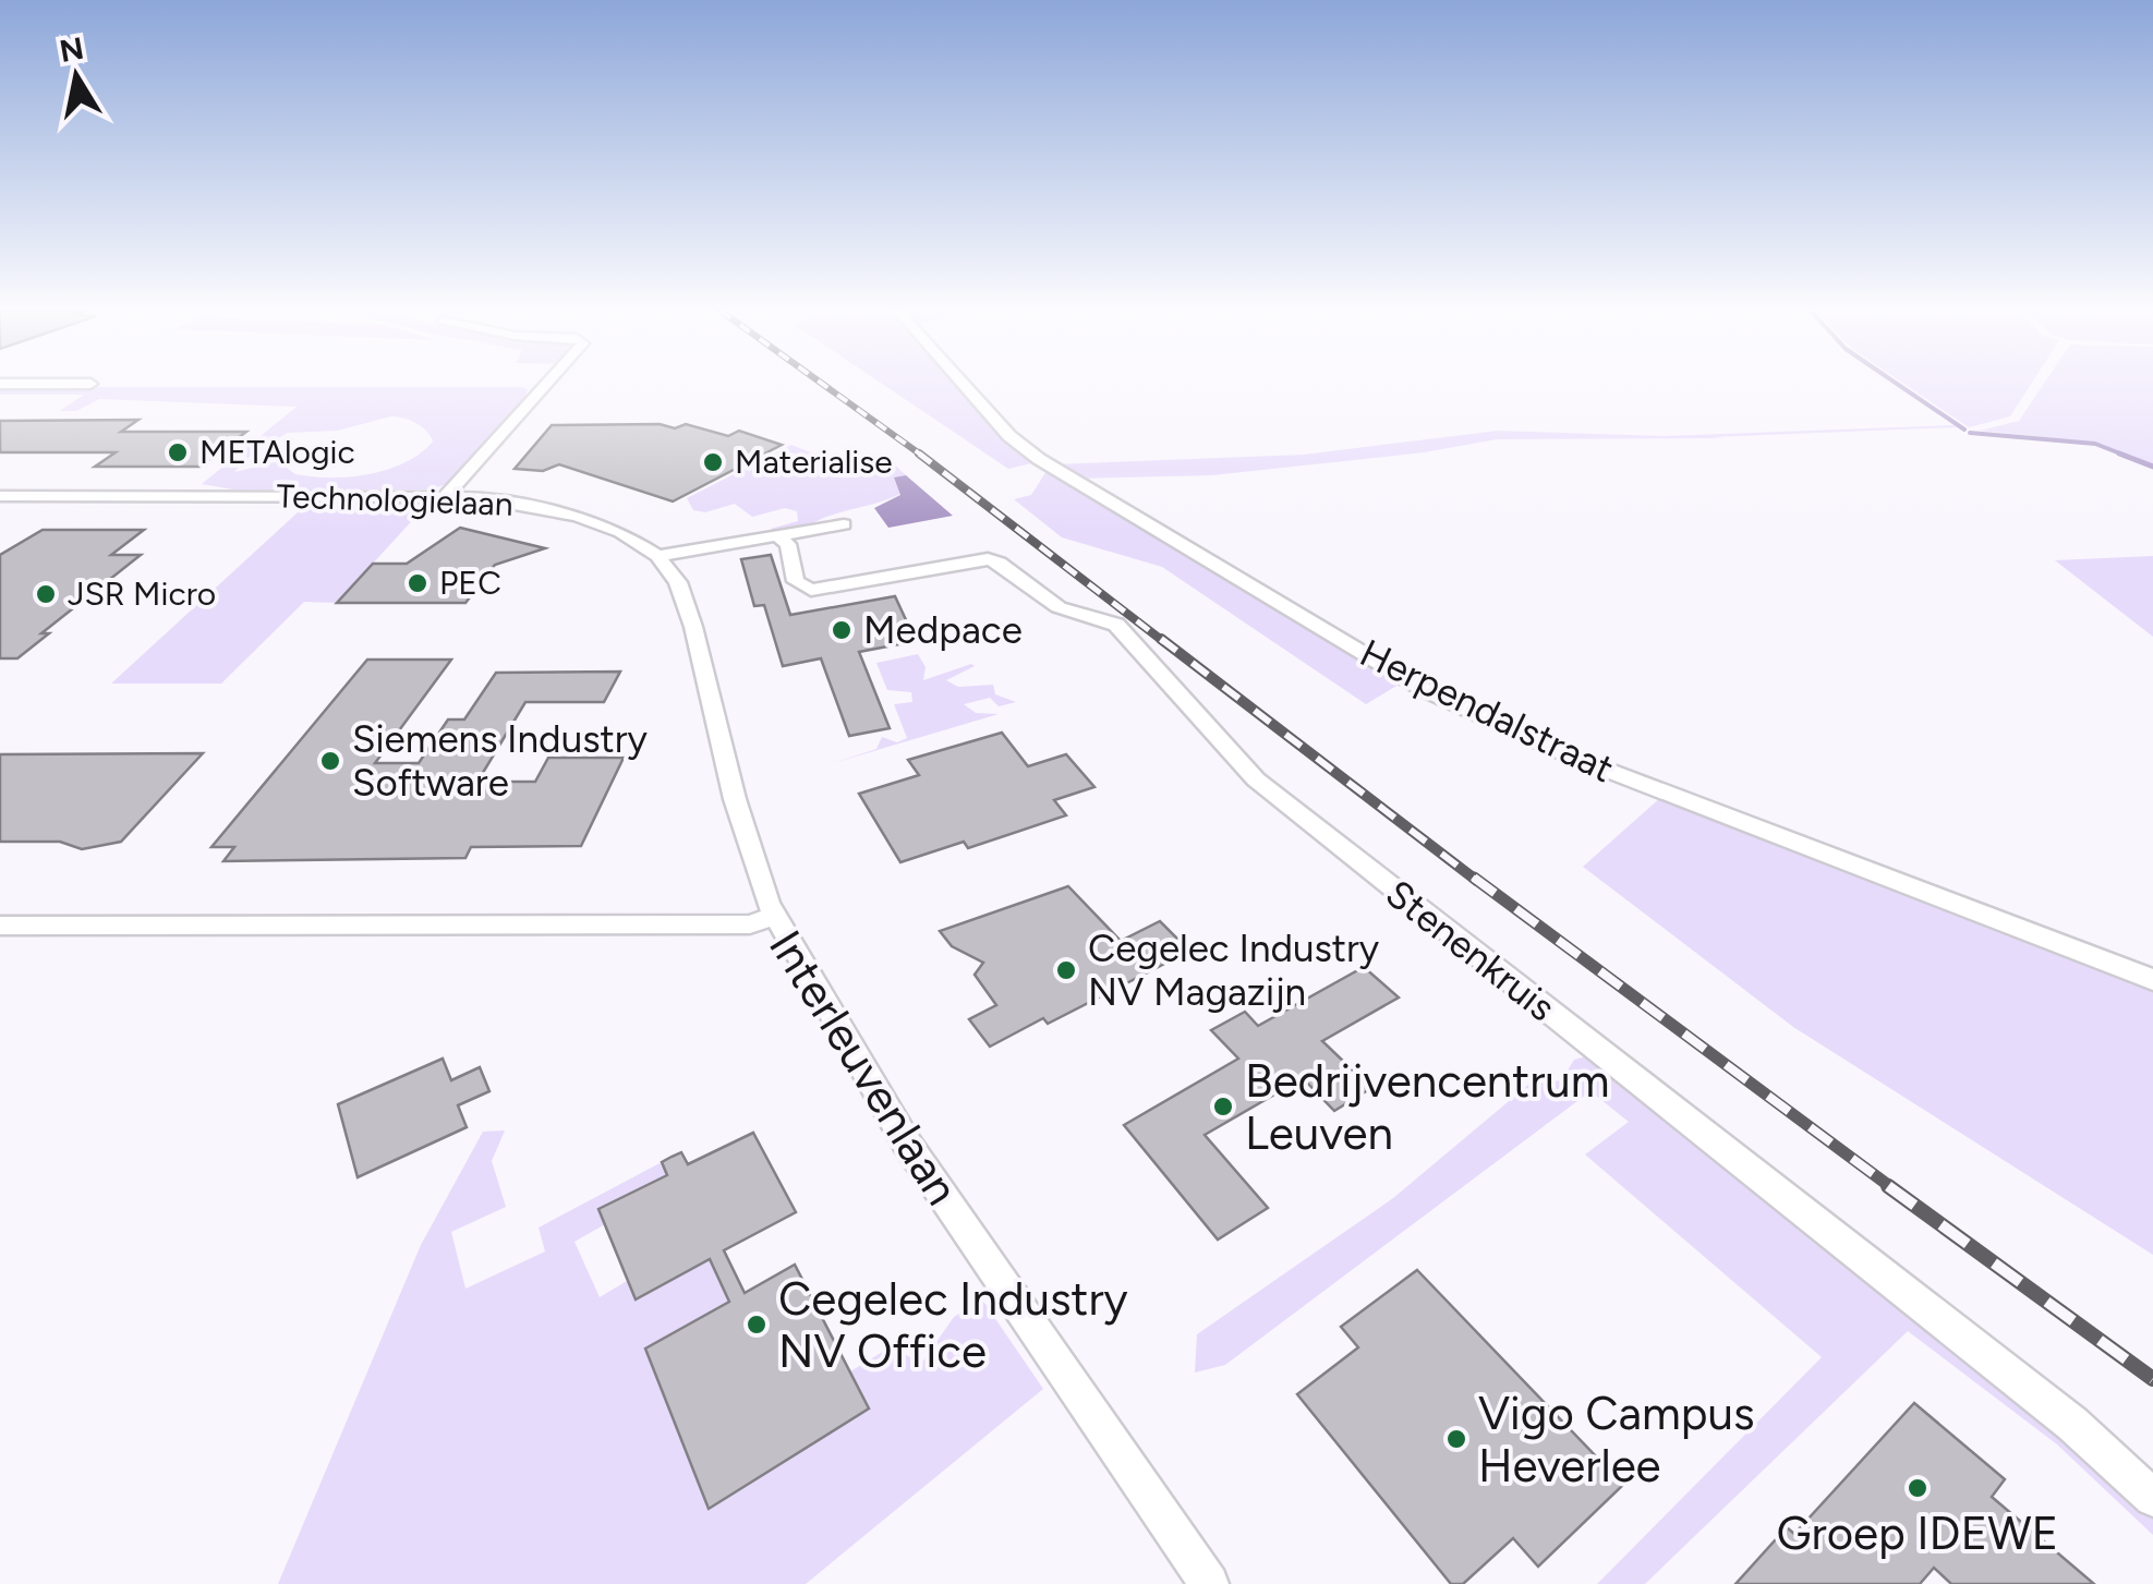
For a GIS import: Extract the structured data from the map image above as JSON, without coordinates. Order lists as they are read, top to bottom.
{
  "streets": {
    "street": [
      "Technologielaan",
      "Herpendalstraat",
      "Stenenkruis",
      "Interleuvenlaan"
    ]
  },
  "places": [
    "METAlogic",
    "Materialise",
    "PEC",
    "JSR Micro",
    "Medpace",
    "Siemens Industry Software",
    "Cegelec Industry NV Magazijn",
    "Bedrijvencentrum Leuven",
    "Cegelec Industry NV Office",
    "Vigo Campus Heverlee",
    "Groep IDEWE"
  ],
  "north": "top"
}
